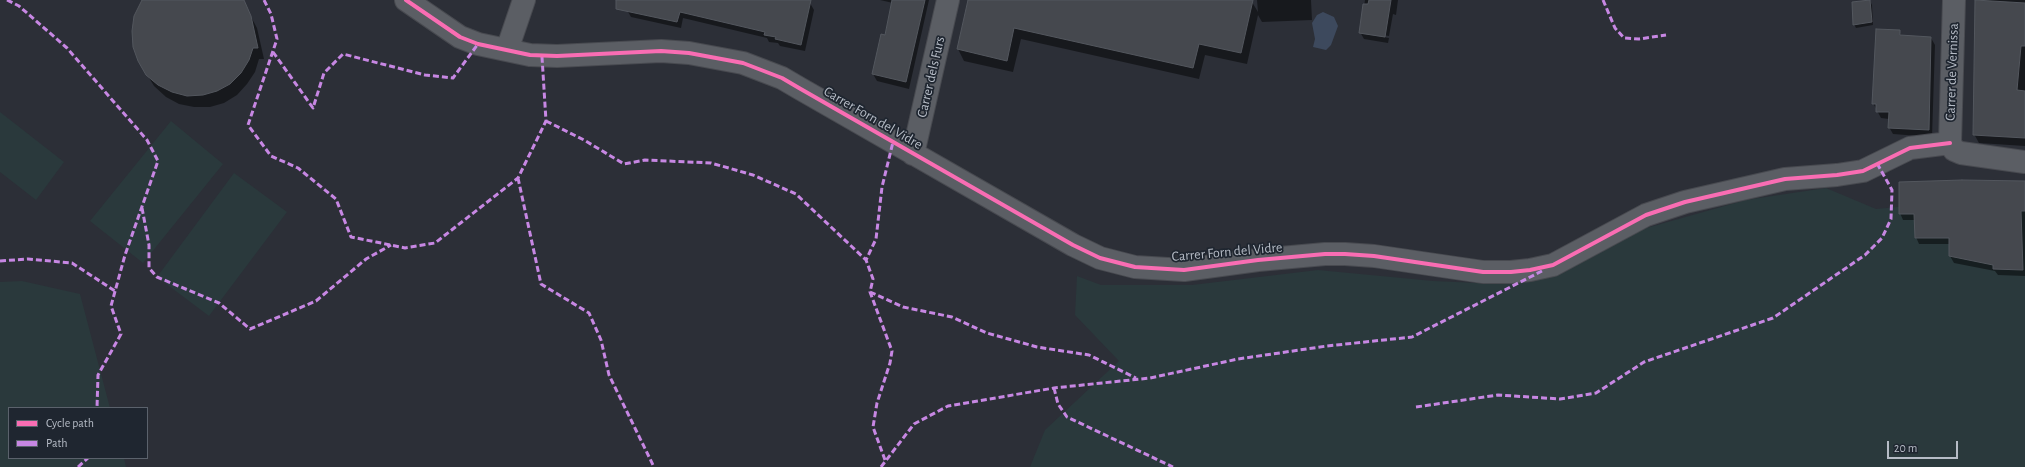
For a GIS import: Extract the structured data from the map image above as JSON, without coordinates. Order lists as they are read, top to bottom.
{
  "streets": {
    "street": ["Carrer de Vernissa", "Carrer dels Furs", "Carrer Forn del Vidre"]
  },
  "crossings": [
    ["Carrer de Vernissa", "Carrer Forn del Vidre"],
    ["Carrer dels Furs", "Carrer Forn del Vidre"]
  ],
  "legend": ["Cycle path", "Path"],
  "scale_bar": "20 m"
}
